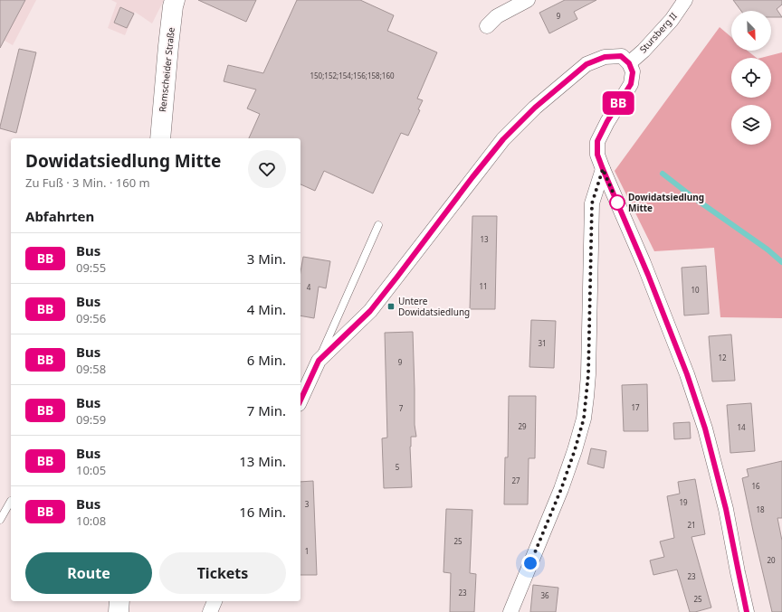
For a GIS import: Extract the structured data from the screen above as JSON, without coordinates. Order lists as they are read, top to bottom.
{
  "streets": {
    "main road": ["Remscheider Straße"],
    "street": ["Stursberg II"]
  },
  "places": {
    "other": ["Dowidatsiedlung Mitte"],
    "transit": ["Untere Dowidatsiedlung"]
  },
  "lines": ["bus line BB"],
  "house_numbers": [
    "9",
    "150;152;154;156;158;160",
    "13",
    "11",
    "4",
    "10",
    "31",
    "12",
    "9",
    "17",
    "7",
    "29",
    "14",
    "5",
    "27",
    "16",
    "19",
    "3",
    "18",
    "21",
    "25",
    "1",
    "20",
    "23",
    "23",
    "36",
    "25"
  ],
  "north": "bottom right",
  "page": {
    "on_map": "BB",
    "heading": [
      ["Dowidatsiedlung Mitte", "Zu Fuß · 3 Min. · 160 m"],
      "Abfahrten"
    ],
    "list": [
      {
        "mark": "BB",
        "name": "Bus",
        "note": "09:55",
        "value": "3 Min."
      },
      {
        "mark": "BB",
        "name": "Bus",
        "note": "09:56",
        "value": "4 Min."
      },
      {
        "mark": "BB",
        "name": "Bus",
        "note": "09:58",
        "value": "6 Min."
      },
      {
        "mark": "BB",
        "name": "Bus",
        "note": "09:59",
        "value": "7 Min."
      },
      {
        "mark": "BB",
        "name": "Bus",
        "note": "10:05",
        "value": "13 Min."
      },
      {
        "mark": "BB",
        "name": "Bus",
        "note": "10:08",
        "value": "16 Min."
      }
    ],
    "buttons": ["Route", "Tickets"]
  }
}
